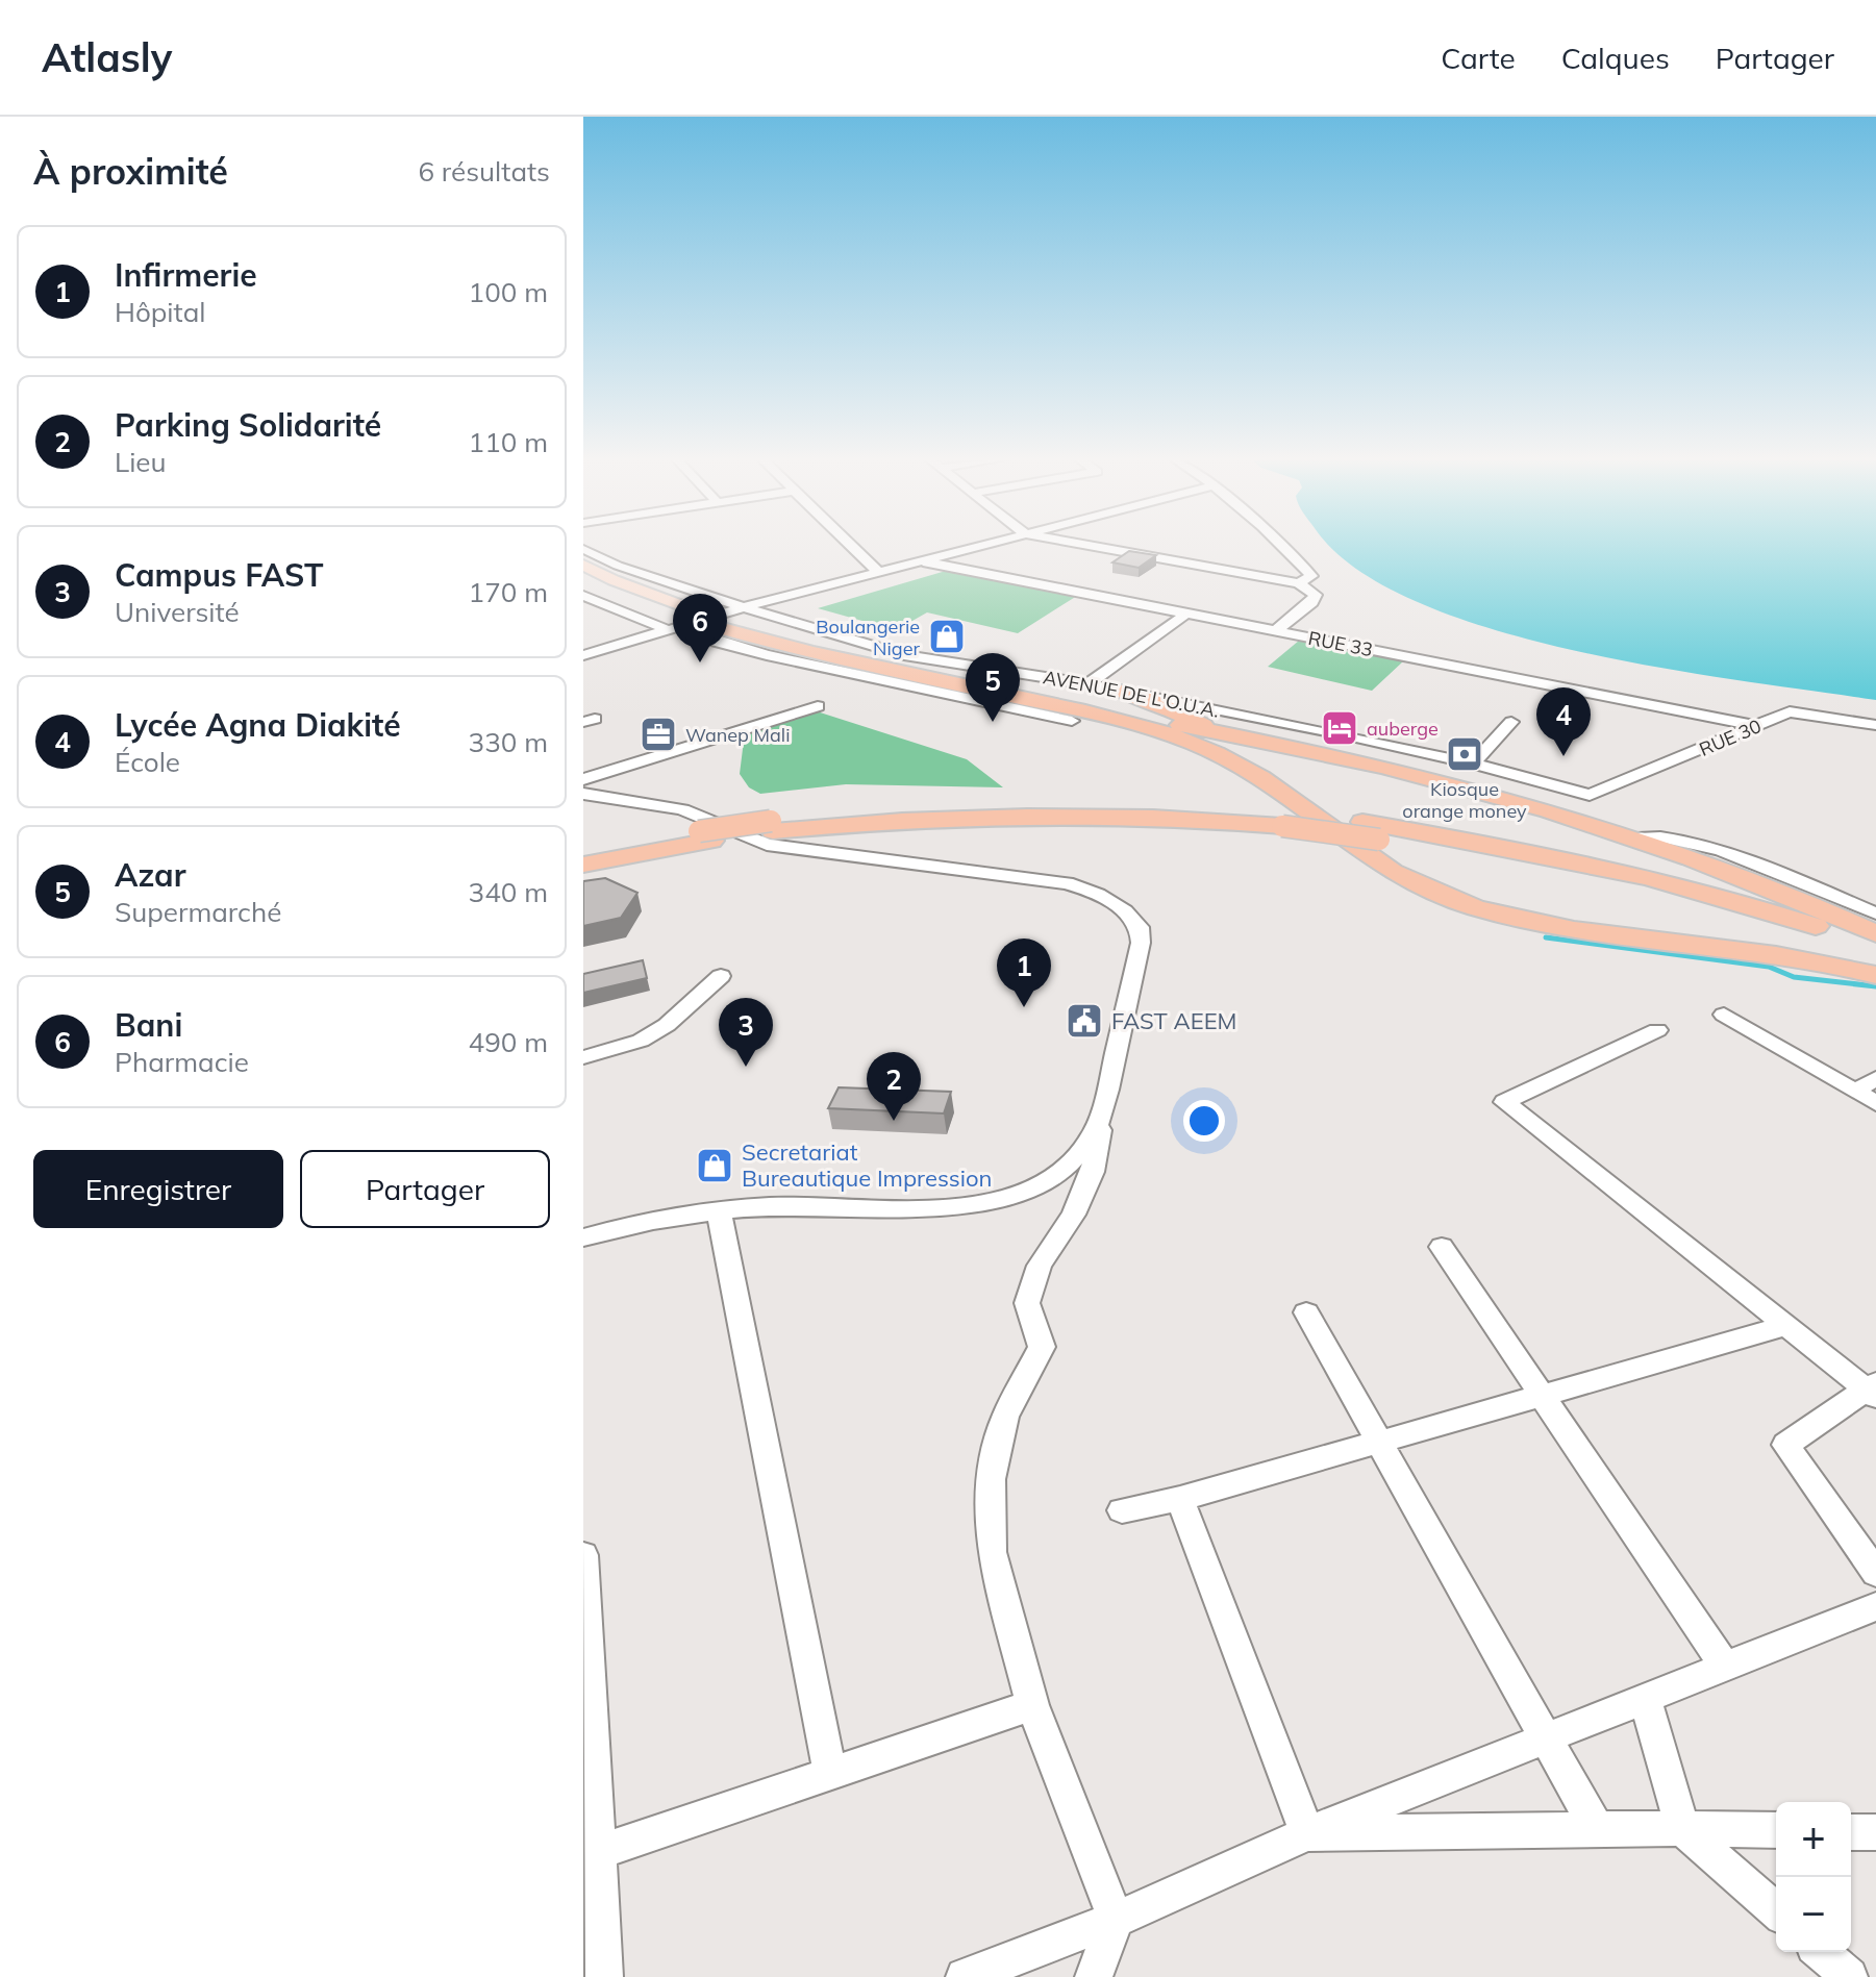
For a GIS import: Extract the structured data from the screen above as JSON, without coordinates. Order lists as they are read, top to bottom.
{
  "streets": {
    "main road": ["AVENUE DE L'O.U.A."],
    "street": ["RUE 33", "RUE 30"]
  },
  "crossings": [
    ["RUE 33", "RUE 30"],
    ["AVENUE DE L'O.U.A.", "RUE 30"]
  ],
  "places": {
    "shop": ["Boulangerie Niger", "Secretariat Bureautique Impression"],
    "hotel": ["auberge"],
    "office": ["Wanep Mali"],
    "bank": ["Kiosque orange money"],
    "public building": ["FAST AEEM"]
  },
  "page": {
    "header": "Atlasly",
    "nav": ["Carte", "Calques", "Partager"],
    "heading": ["À proximité", "6 résultats"],
    "list": [
      {
        "mark": "1",
        "name": "Infirmerie",
        "note": "Hôpital",
        "value": "100 m"
      },
      {
        "mark": "2",
        "name": "Parking Solidarité",
        "note": "Lieu",
        "value": "110 m"
      },
      {
        "mark": "3",
        "name": "Campus FAST",
        "note": "Université",
        "value": "170 m"
      },
      {
        "mark": "4",
        "name": "Lycée Agna Diakité",
        "note": "École",
        "value": "330 m"
      },
      {
        "mark": "5",
        "name": "Azar",
        "note": "Supermarché",
        "value": "340 m"
      },
      {
        "mark": "6",
        "name": "Bani",
        "note": "Pharmacie",
        "value": "490 m"
      }
    ],
    "pins": [
      "6",
      "5",
      "4",
      "1",
      "3",
      "2"
    ],
    "buttons": ["Enregistrer", "Partager"],
    "map_buttons": ["+", "−"]
  }
}
